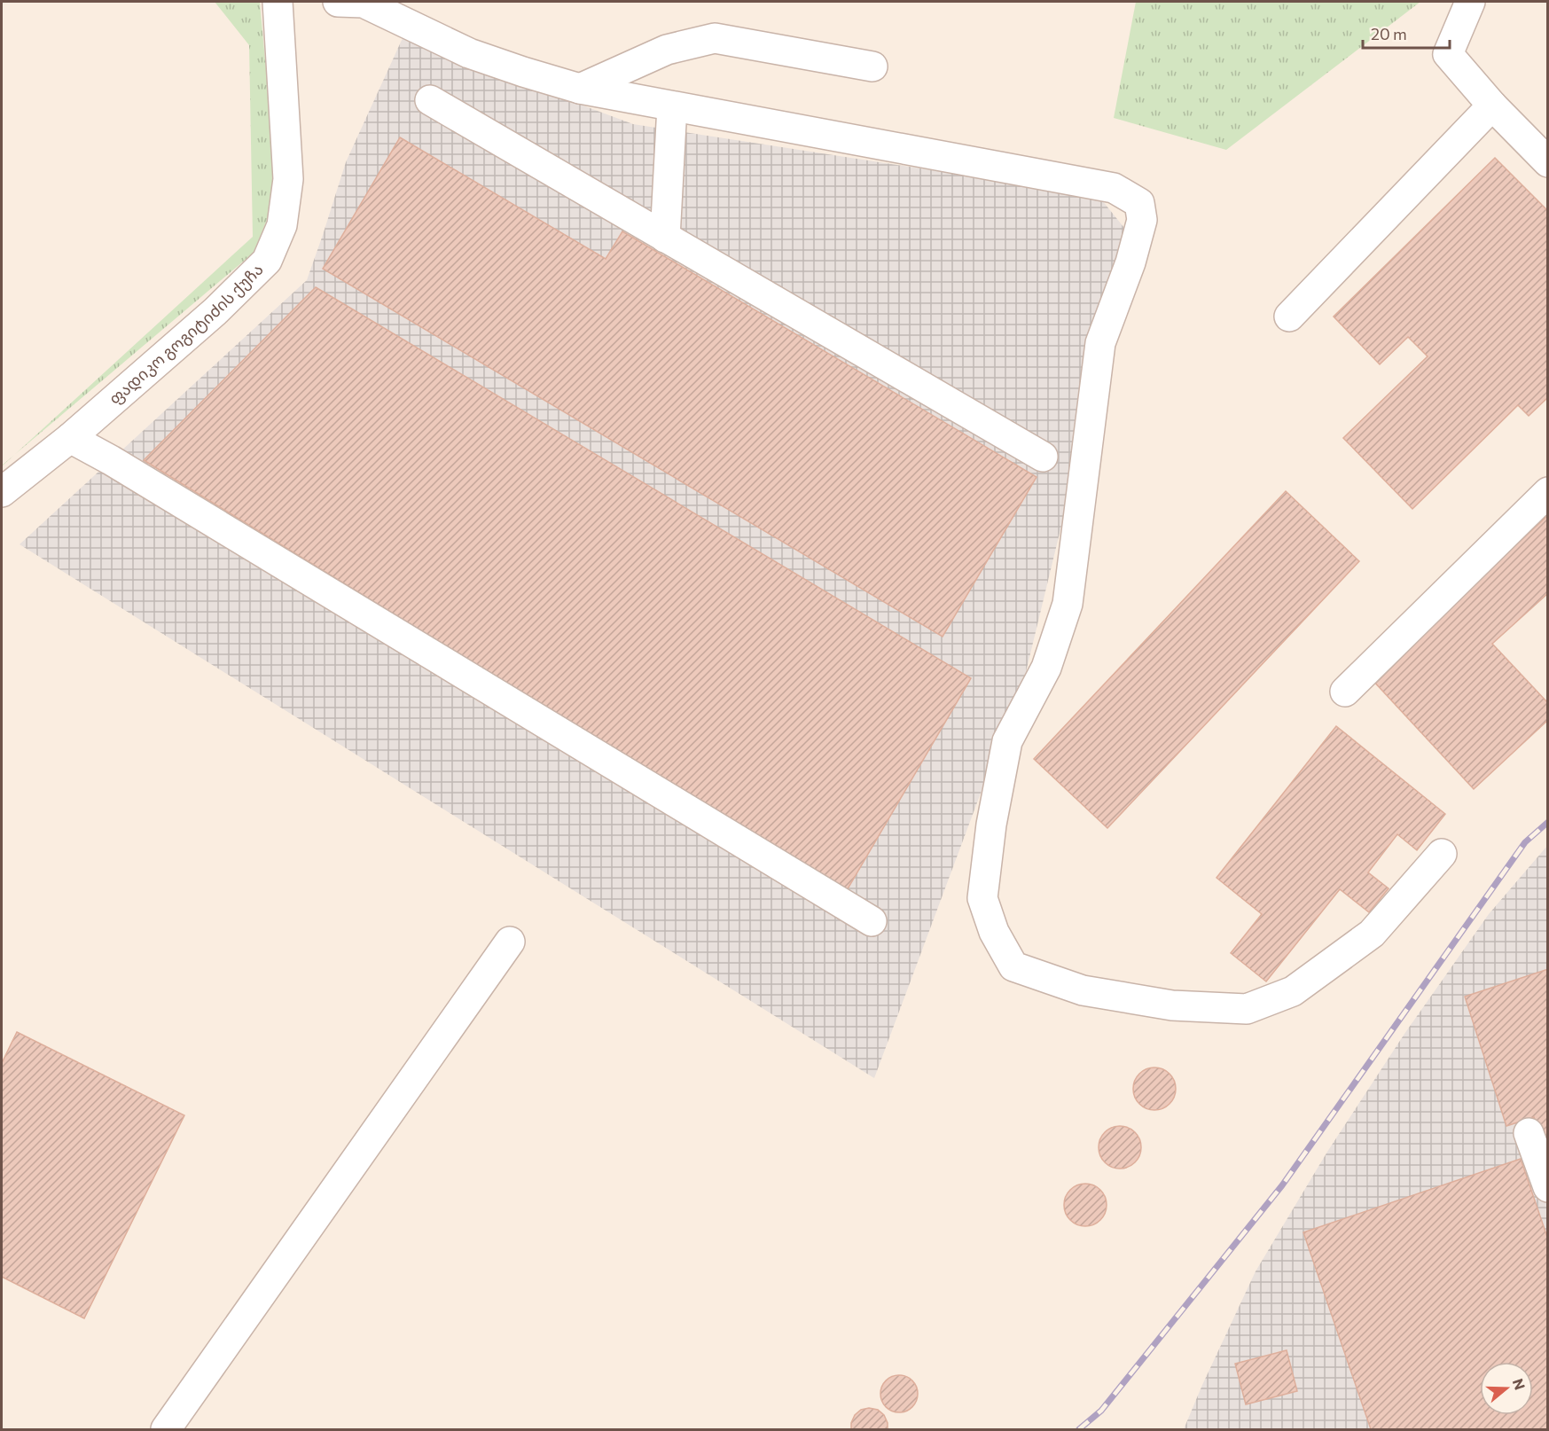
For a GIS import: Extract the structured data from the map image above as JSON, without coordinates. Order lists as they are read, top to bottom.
{
  "streets": {
    "street": ["ფადიკო გოგიტიძის ქუჩა"]
  },
  "scale_bar": "20 m",
  "north": "right"
}
